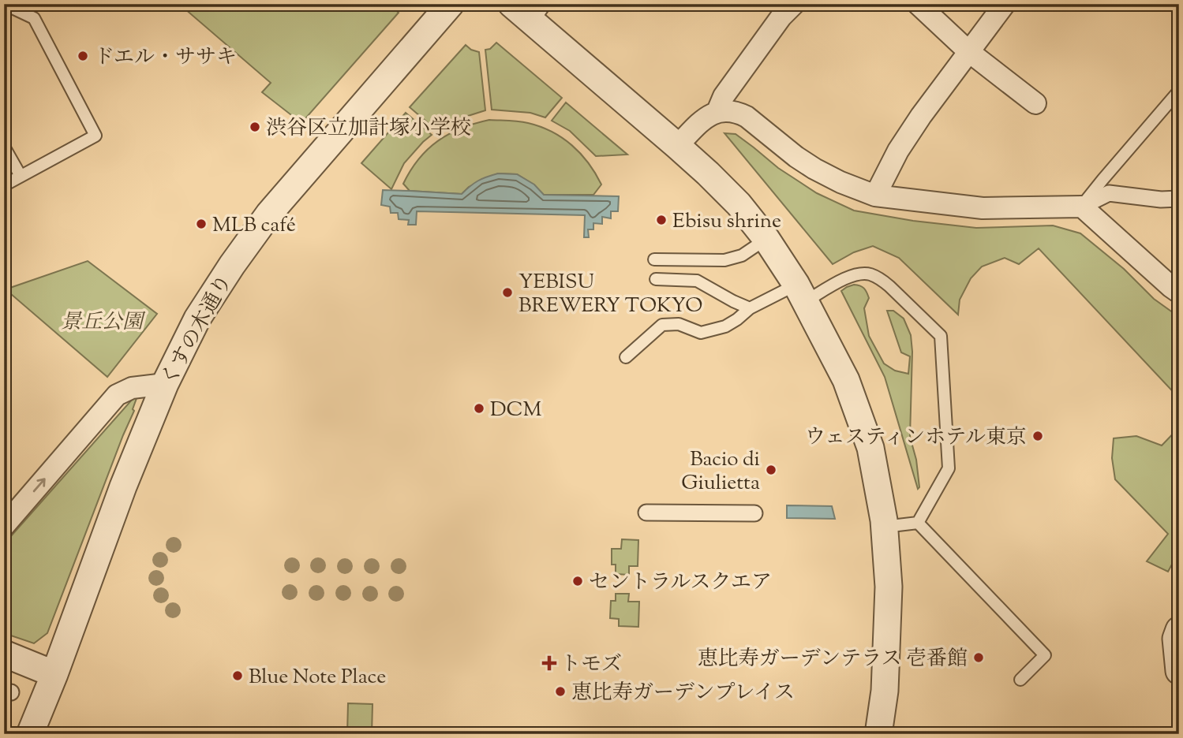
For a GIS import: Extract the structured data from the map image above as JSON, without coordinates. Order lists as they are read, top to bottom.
{
  "streets": {
    "street": ["くすの木通り"]
  },
  "parks": ["景丘公園"],
  "places": {
    "other": [
      "ドエル・ササキ",
      "渋谷区立加計塚小学校",
      "Ebisu shrine",
      "MLB café",
      "YEBISU BREWERY TOKYO",
      "DCM",
      "ウェスティンホテル東京",
      "Bacio di Giulietta",
      "セントラルスクエア",
      "恵比寿ガーデンテラス 壱番館",
      "Blue Note Place",
      "恵比寿ガーデンプレイス"
    ],
    "health": ["トモズ"]
  }
}
